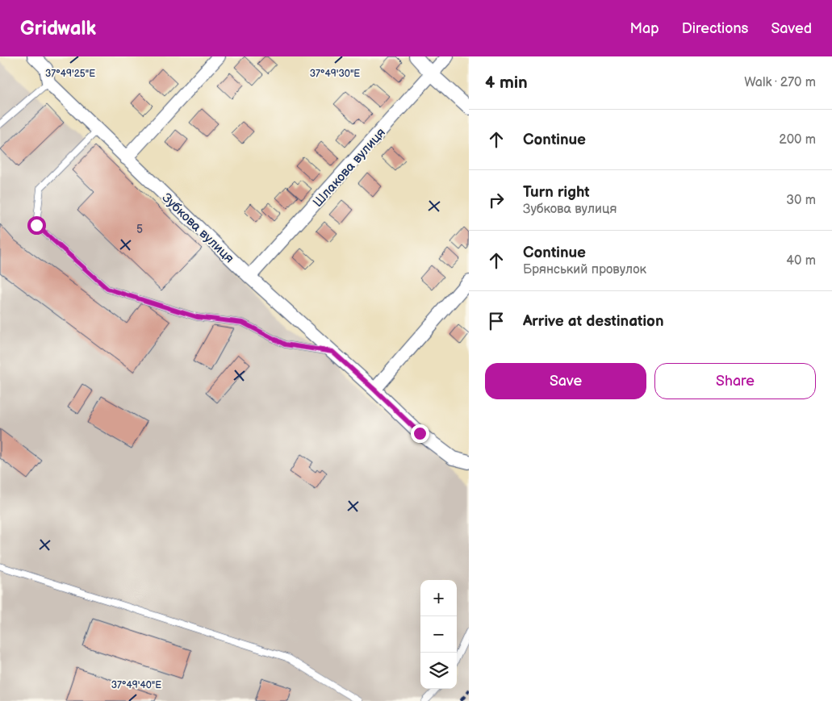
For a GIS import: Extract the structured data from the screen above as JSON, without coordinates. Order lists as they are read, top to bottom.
{
  "streets": {
    "street": ["Шлакова вулиця", "Зубкова вулиця"]
  },
  "crossings": [
    ["Шлакова вулиця", "Зубкова вулиця"]
  ],
  "house_numbers": ["5"],
  "page": {
    "header": "Gridwalk",
    "nav": ["Map", "Directions", "Saved"],
    "heading": ["4 min", "Walk · 270 m"],
    "list": [
      ["Continue", "200 m"],
      ["Turn right", "Зубкова вулиця", "30 m"],
      ["Continue", "Брянський провулок", "40 m"],
      "Arrive at destination"
    ],
    "buttons": ["Save", "Share"],
    "map_buttons": ["+", "−"]
  },
  "coordinates": ["37°49'25\"E", "37°49'30\"E", "37°49'40\"E"]
}
